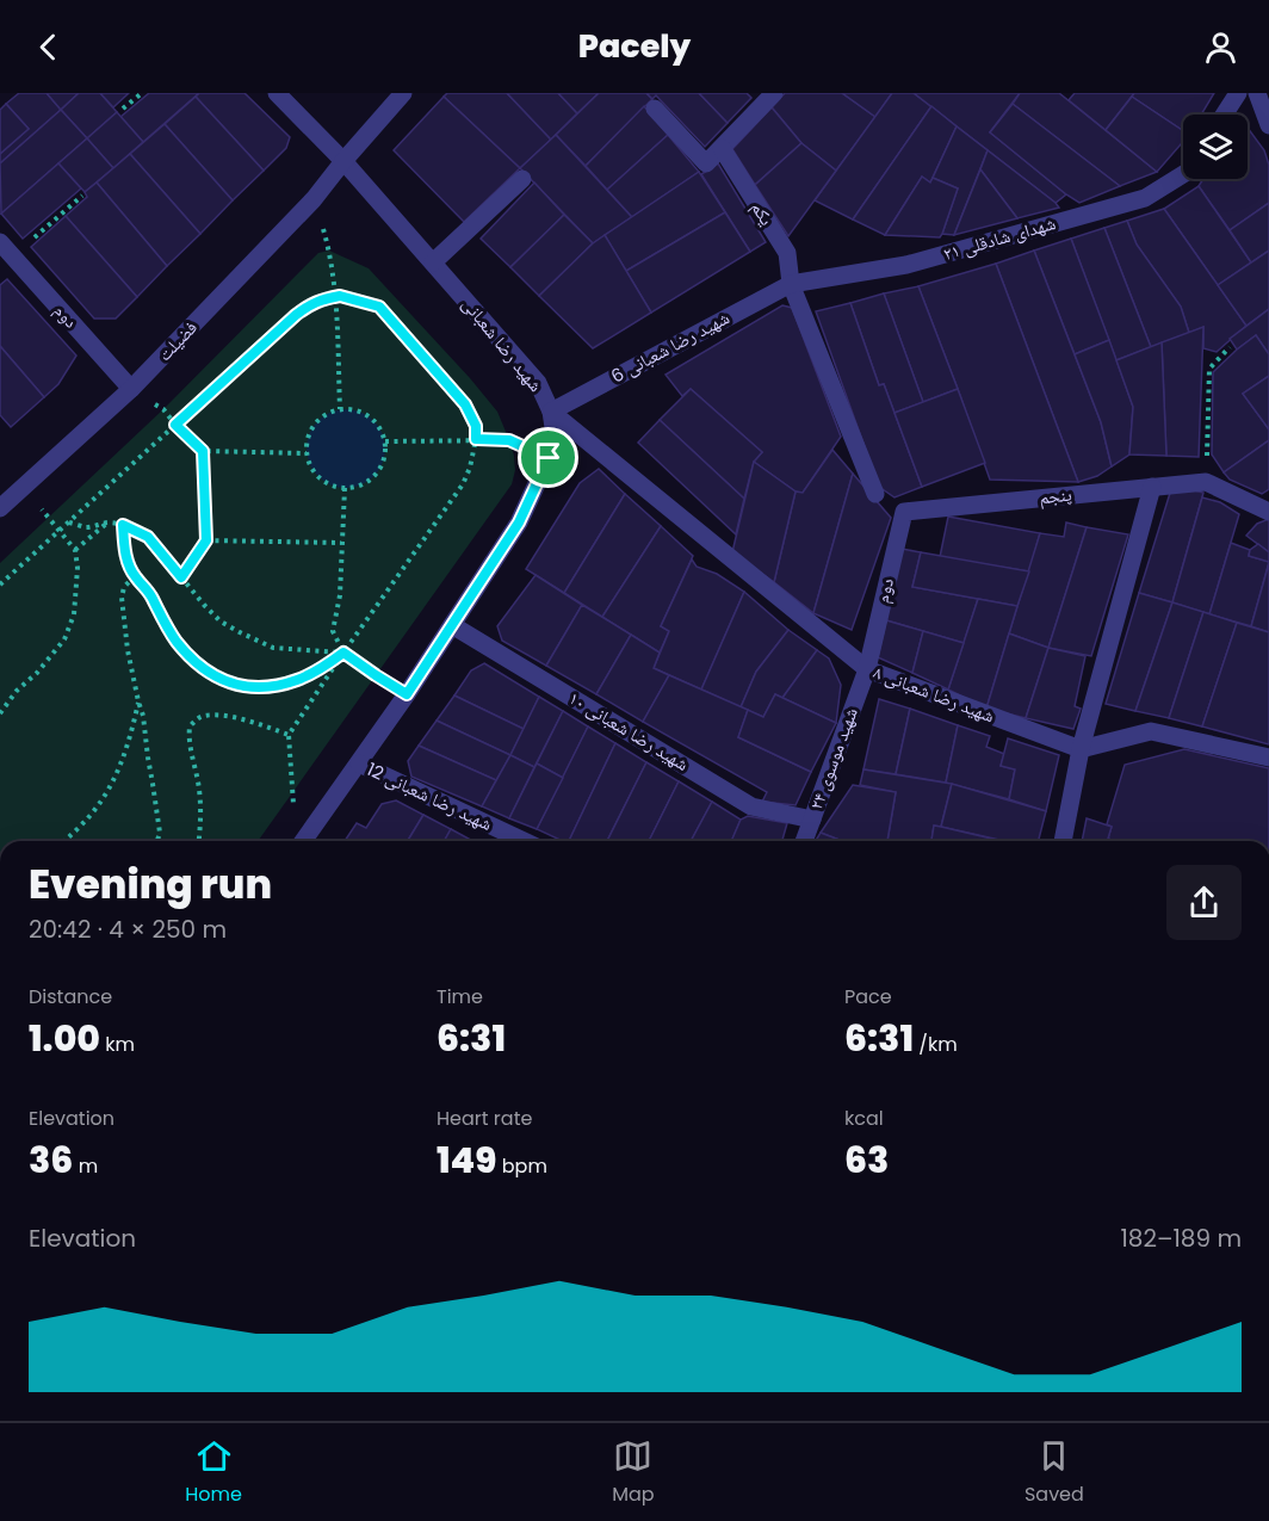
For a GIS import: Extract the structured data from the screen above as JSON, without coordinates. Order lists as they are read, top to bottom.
{
  "streets": {
    "street": [
      "یکم",
      "شهدای شادقلی ۲۱",
      "دوم",
      "فضیلت",
      "شهید رضا شعبانی",
      "شهید رضا شعبانی 6",
      "پنجم",
      "شهید رضا شعبانی ۸",
      "شهید رضا شعبانی ۱۰",
      "شهید موسوی ۲۴",
      "شهید رضا شعبانی 12"
    ]
  },
  "crossings": [
    ["یکم", "شهدای شادقلی ۲۱"],
    ["یکم", "شهید رضا شعبانی 6"],
    ["شهدای شادقلی ۲۱", "شهید رضا شعبانی 6"],
    ["دوم", "فضیلت"],
    ["دوم", "پنجم"],
    ["دوم", "شهید رضا شعبانی ۸"],
    ["دوم", "شهید موسوی ۲۴"],
    ["فضیلت", "شهید رضا شعبانی"],
    ["شهید رضا شعبانی", "شهید رضا شعبانی 6"],
    ["شهید رضا شعبانی", "شهید رضا شعبانی ۸"],
    ["شهید رضا شعبانی", "شهید رضا شعبانی ۱۰"],
    ["شهید رضا شعبانی", "شهید رضا شعبانی 12"],
    ["شهید رضا شعبانی 6", "شهید رضا شعبانی ۸"],
    ["شهید رضا شعبانی ۸", "شهید موسوی ۲۴"],
    ["شهید رضا شعبانی ۱۰", "شهید موسوی ۲۴"]
  ],
  "page": {
    "header": "Pacely",
    "heading": ["Evening run", "20:42 · 4 × 250 m"],
    "stats": [
      ["Distance", "1.00 km"],
      ["Time", "6:31"],
      ["Pace", "6:31 /km"],
      ["Elevation", "36 m"],
      ["Heart rate", "149 bpm"],
      ["kcal", "63"]
    ],
    "chart": ["Elevation", "182–189 m"],
    "tabs": ["Home", "Map", "Saved"]
  }
}
